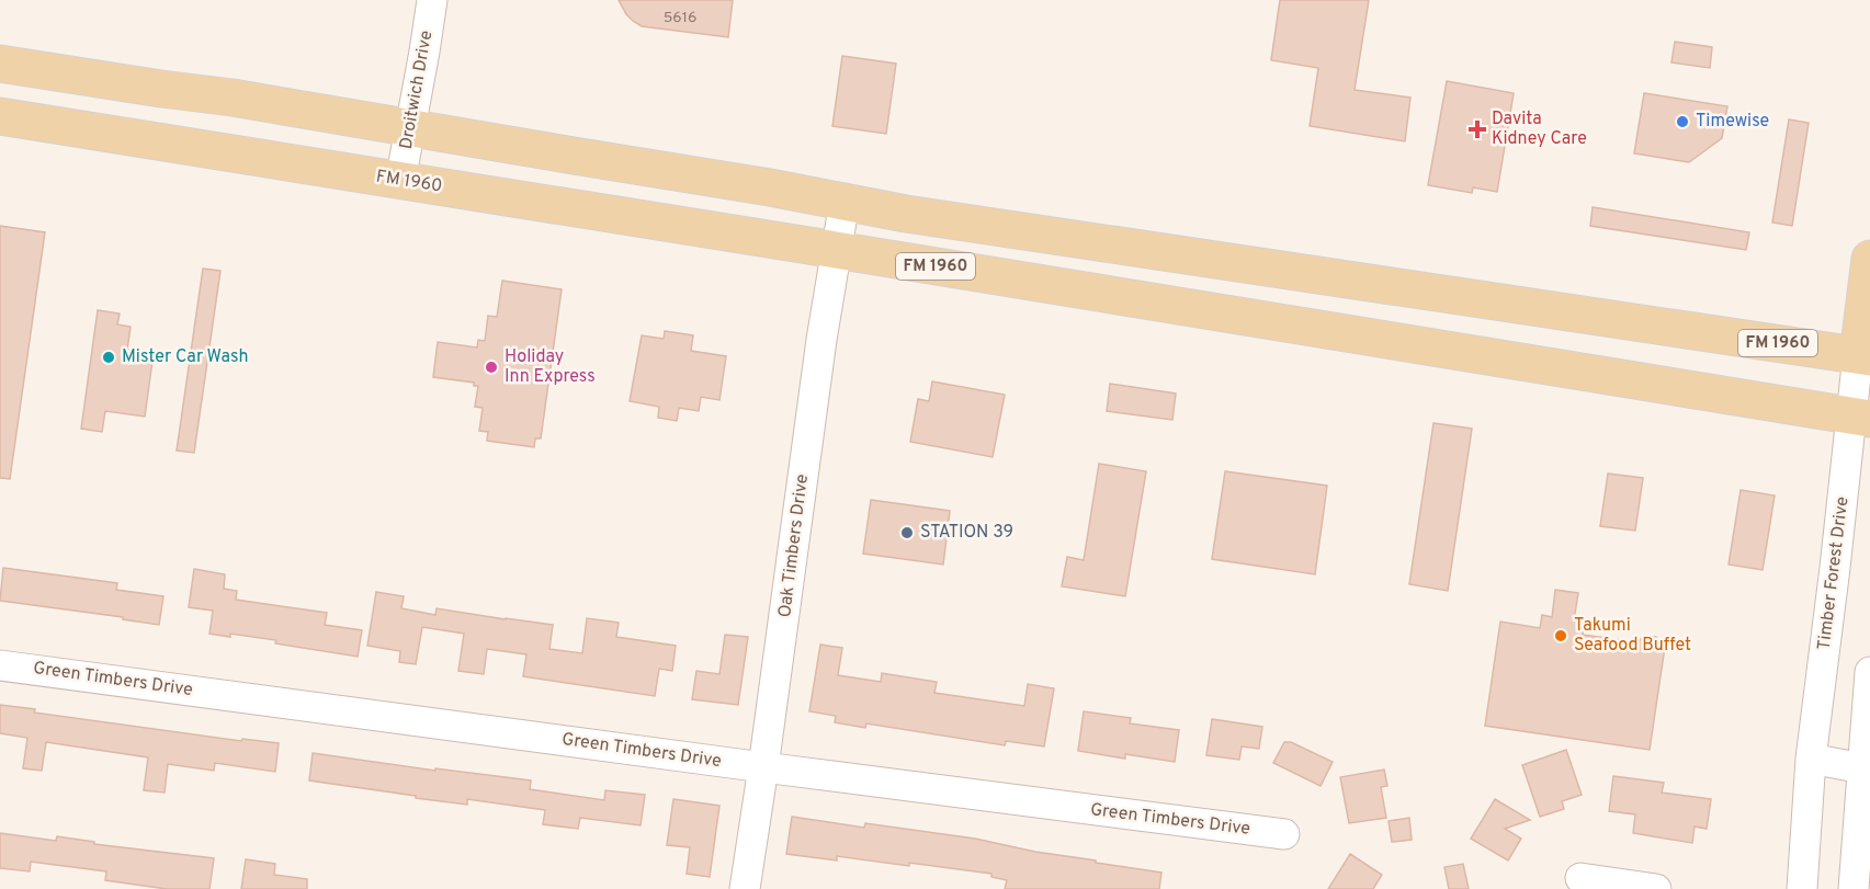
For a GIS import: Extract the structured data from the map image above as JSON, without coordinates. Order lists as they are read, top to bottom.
{
  "streets": {
    "main road": ["FM 1960", "Timber Forest Drive"],
    "street": ["Droitwich Drive", "Oak Timbers Drive", "Green Timbers Drive"]
  },
  "crossings": [
    ["Droitwich Drive", "FM 1960"],
    ["FM 1960", "Oak Timbers Drive"],
    ["FM 1960", "Timber Forest Drive"],
    ["Oak Timbers Drive", "Green Timbers Drive"]
  ],
  "places": {
    "other": [
      "Timewise",
      "Mister Car Wash",
      "Holiday Inn Express",
      "STATION 39",
      "Takumi Seafood Buffet"
    ],
    "health": ["Davita Kidney Care"]
  },
  "house_numbers": ["5616"]
}
